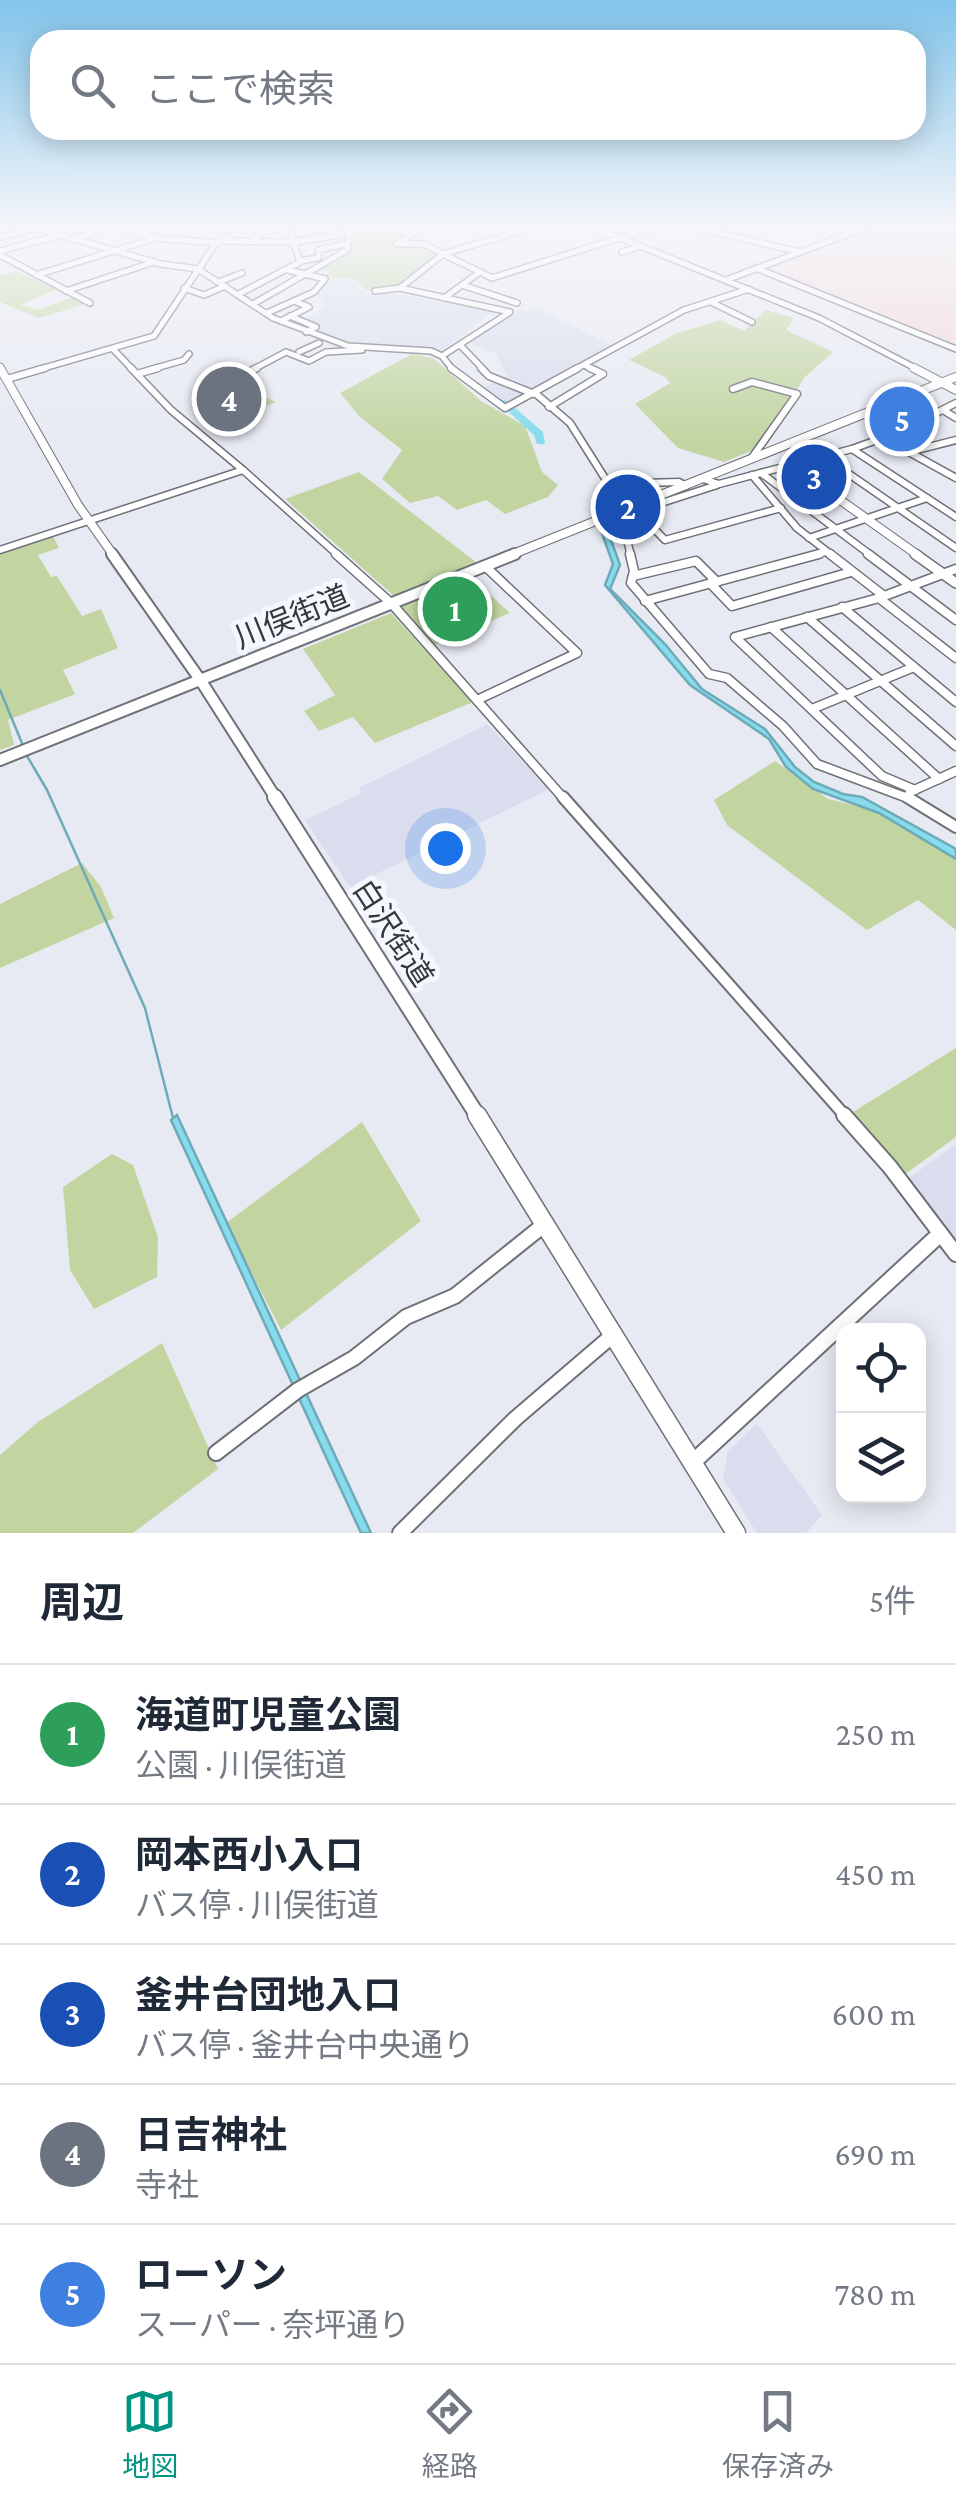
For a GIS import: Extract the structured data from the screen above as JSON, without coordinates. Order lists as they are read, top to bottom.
{
  "streets": {
    "main road": ["川俣街道", "白沢街道"]
  },
  "crossings": [
    ["川俣街道", "白沢街道"]
  ],
  "page": {
    "search": "ここで検索",
    "pins": [
      "4",
      "5",
      "3",
      "2",
      "1"
    ],
    "heading": ["周辺", "5件"],
    "list": [
      {
        "mark": "1",
        "name": "海道町児童公園",
        "note": "公園 · 川俣街道",
        "value": "250 m"
      },
      {
        "mark": "2",
        "name": "岡本西小入口",
        "note": "バス停 · 川俣街道",
        "value": "450 m"
      },
      {
        "mark": "3",
        "name": "釜井台団地入口",
        "note": "バス停 · 釜井台中央通り",
        "value": "600 m"
      },
      {
        "mark": "4",
        "name": "日吉神社",
        "note": "寺社",
        "value": "690 m"
      },
      {
        "mark": "5",
        "name": "ローソン",
        "note": "スーパー · 奈坪通り",
        "value": "780 m"
      }
    ],
    "nav": ["地図", "経路", "保存済み"]
  }
}
